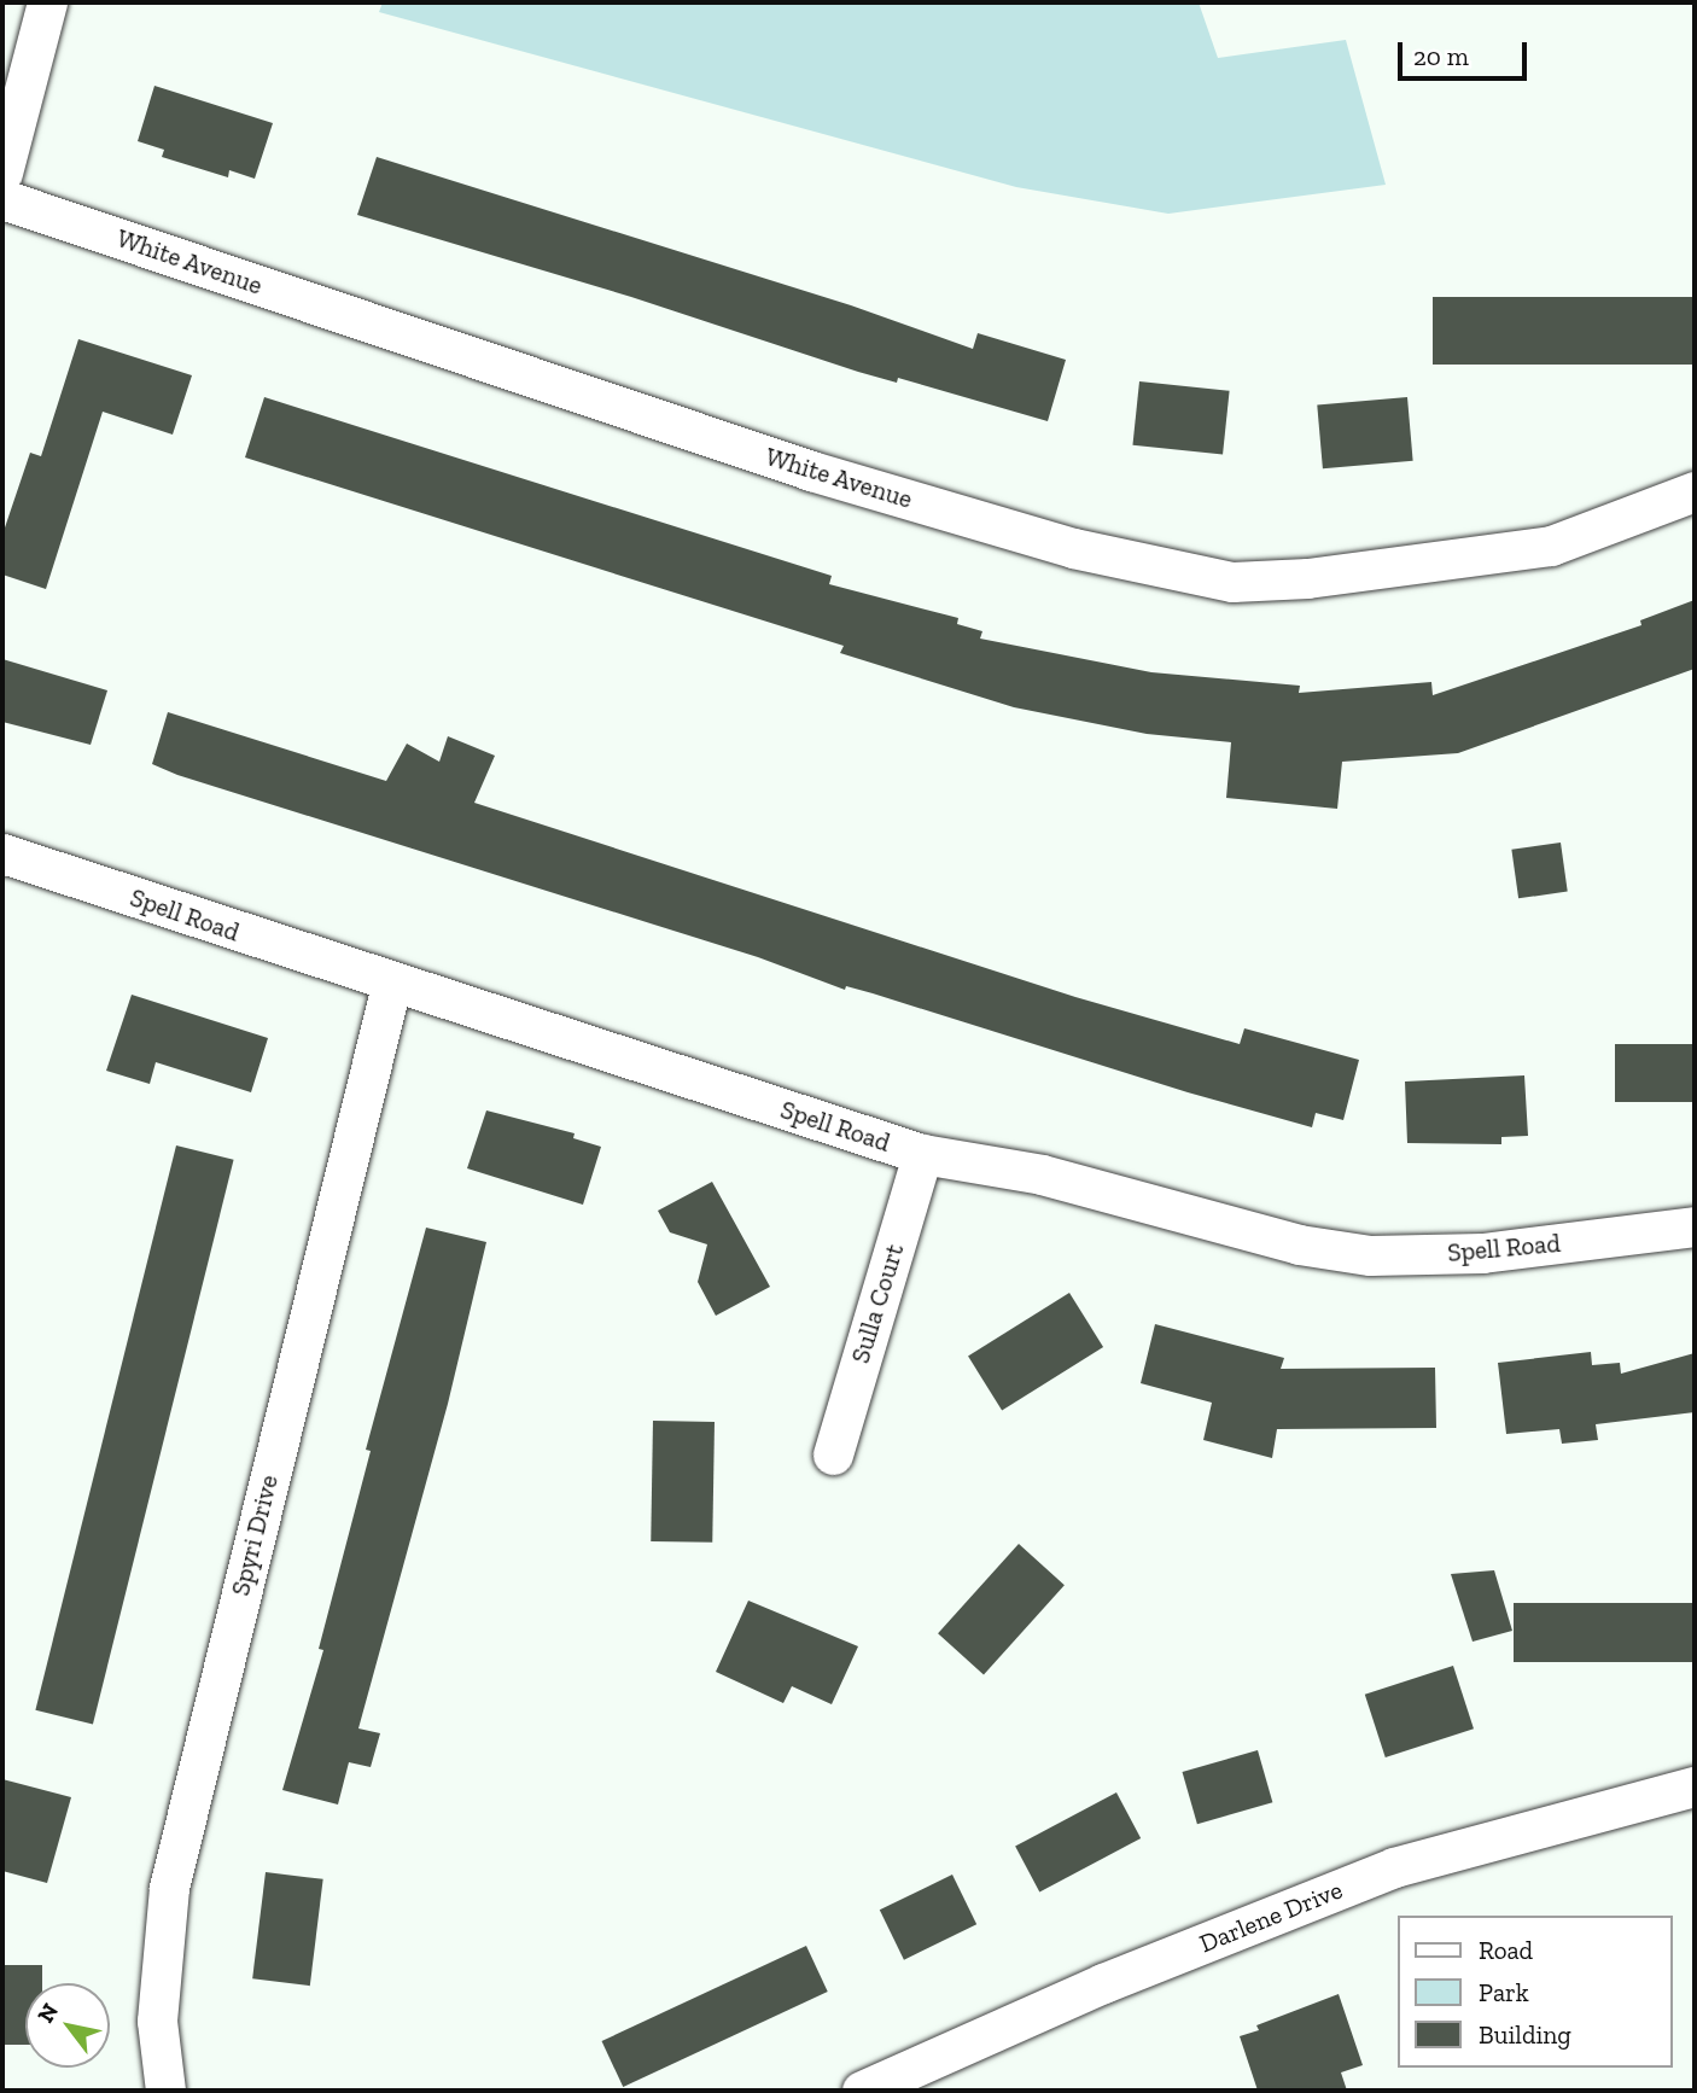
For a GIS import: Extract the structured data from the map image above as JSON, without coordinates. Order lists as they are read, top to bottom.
{
  "streets": {
    "street": [
      "White Avenue",
      "Spell Road",
      "Sulla Court",
      "Spyri Drive",
      "Darlene Drive"
    ]
  },
  "crossings": [
    ["Spell Road", "Sulla Court"],
    ["Spell Road", "Spyri Drive"]
  ],
  "legend": ["Road", "Park", "Building"],
  "scale_bar": "20 m",
  "north": "top left"
}
